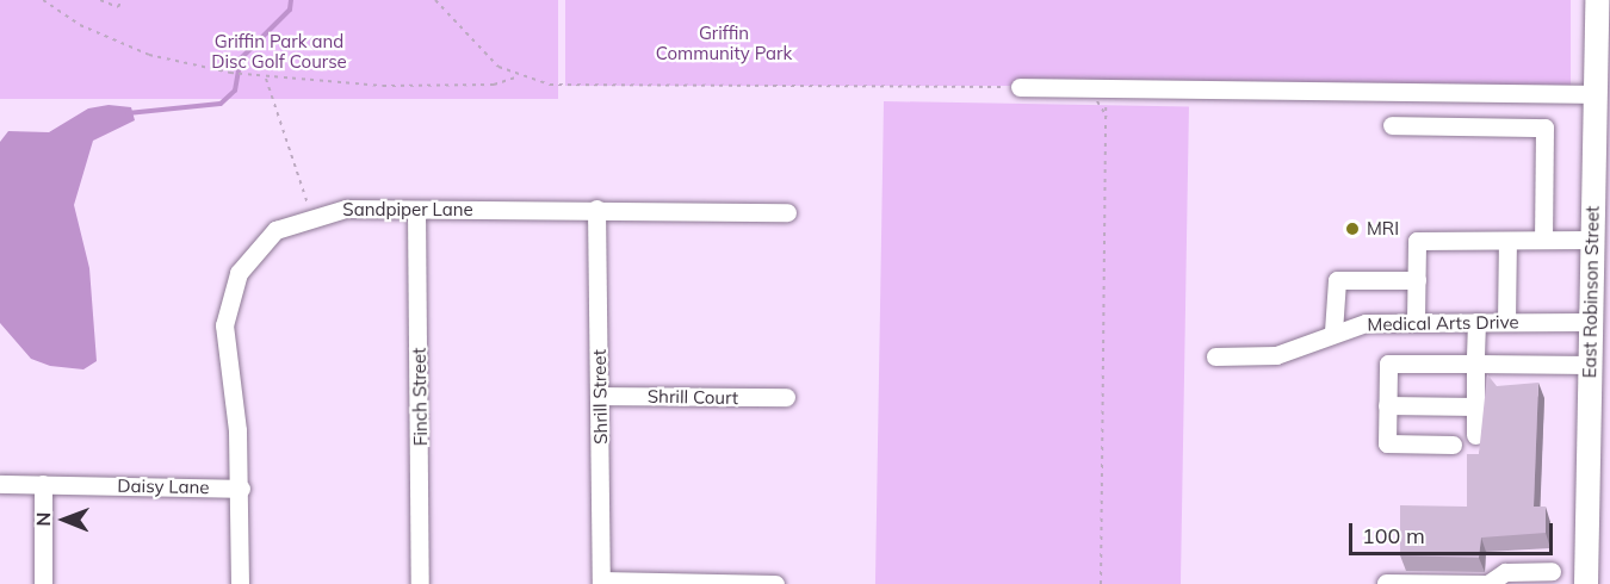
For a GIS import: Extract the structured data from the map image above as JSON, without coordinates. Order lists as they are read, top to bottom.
{
  "streets": {
    "main road": ["East Robinson Street"],
    "street": [
      "Sandpiper Lane",
      "Medical Arts Drive",
      "Finch Street",
      "Shrill Street",
      "Shrill Court",
      "Daisy Lane"
    ]
  },
  "crossings": [
    ["Sandpiper Lane", "Finch Street"],
    ["Sandpiper Lane", "Shrill Street"],
    ["Sandpiper Lane", "Daisy Lane"],
    ["East Robinson Street", "Medical Arts Drive"],
    ["Shrill Street", "Shrill Court"]
  ],
  "parks": ["Griffin Community Park", "Griffin Park and Disc Golf Course"],
  "places": ["MRI"],
  "scale_bar": "100 m",
  "north": "left"
}
